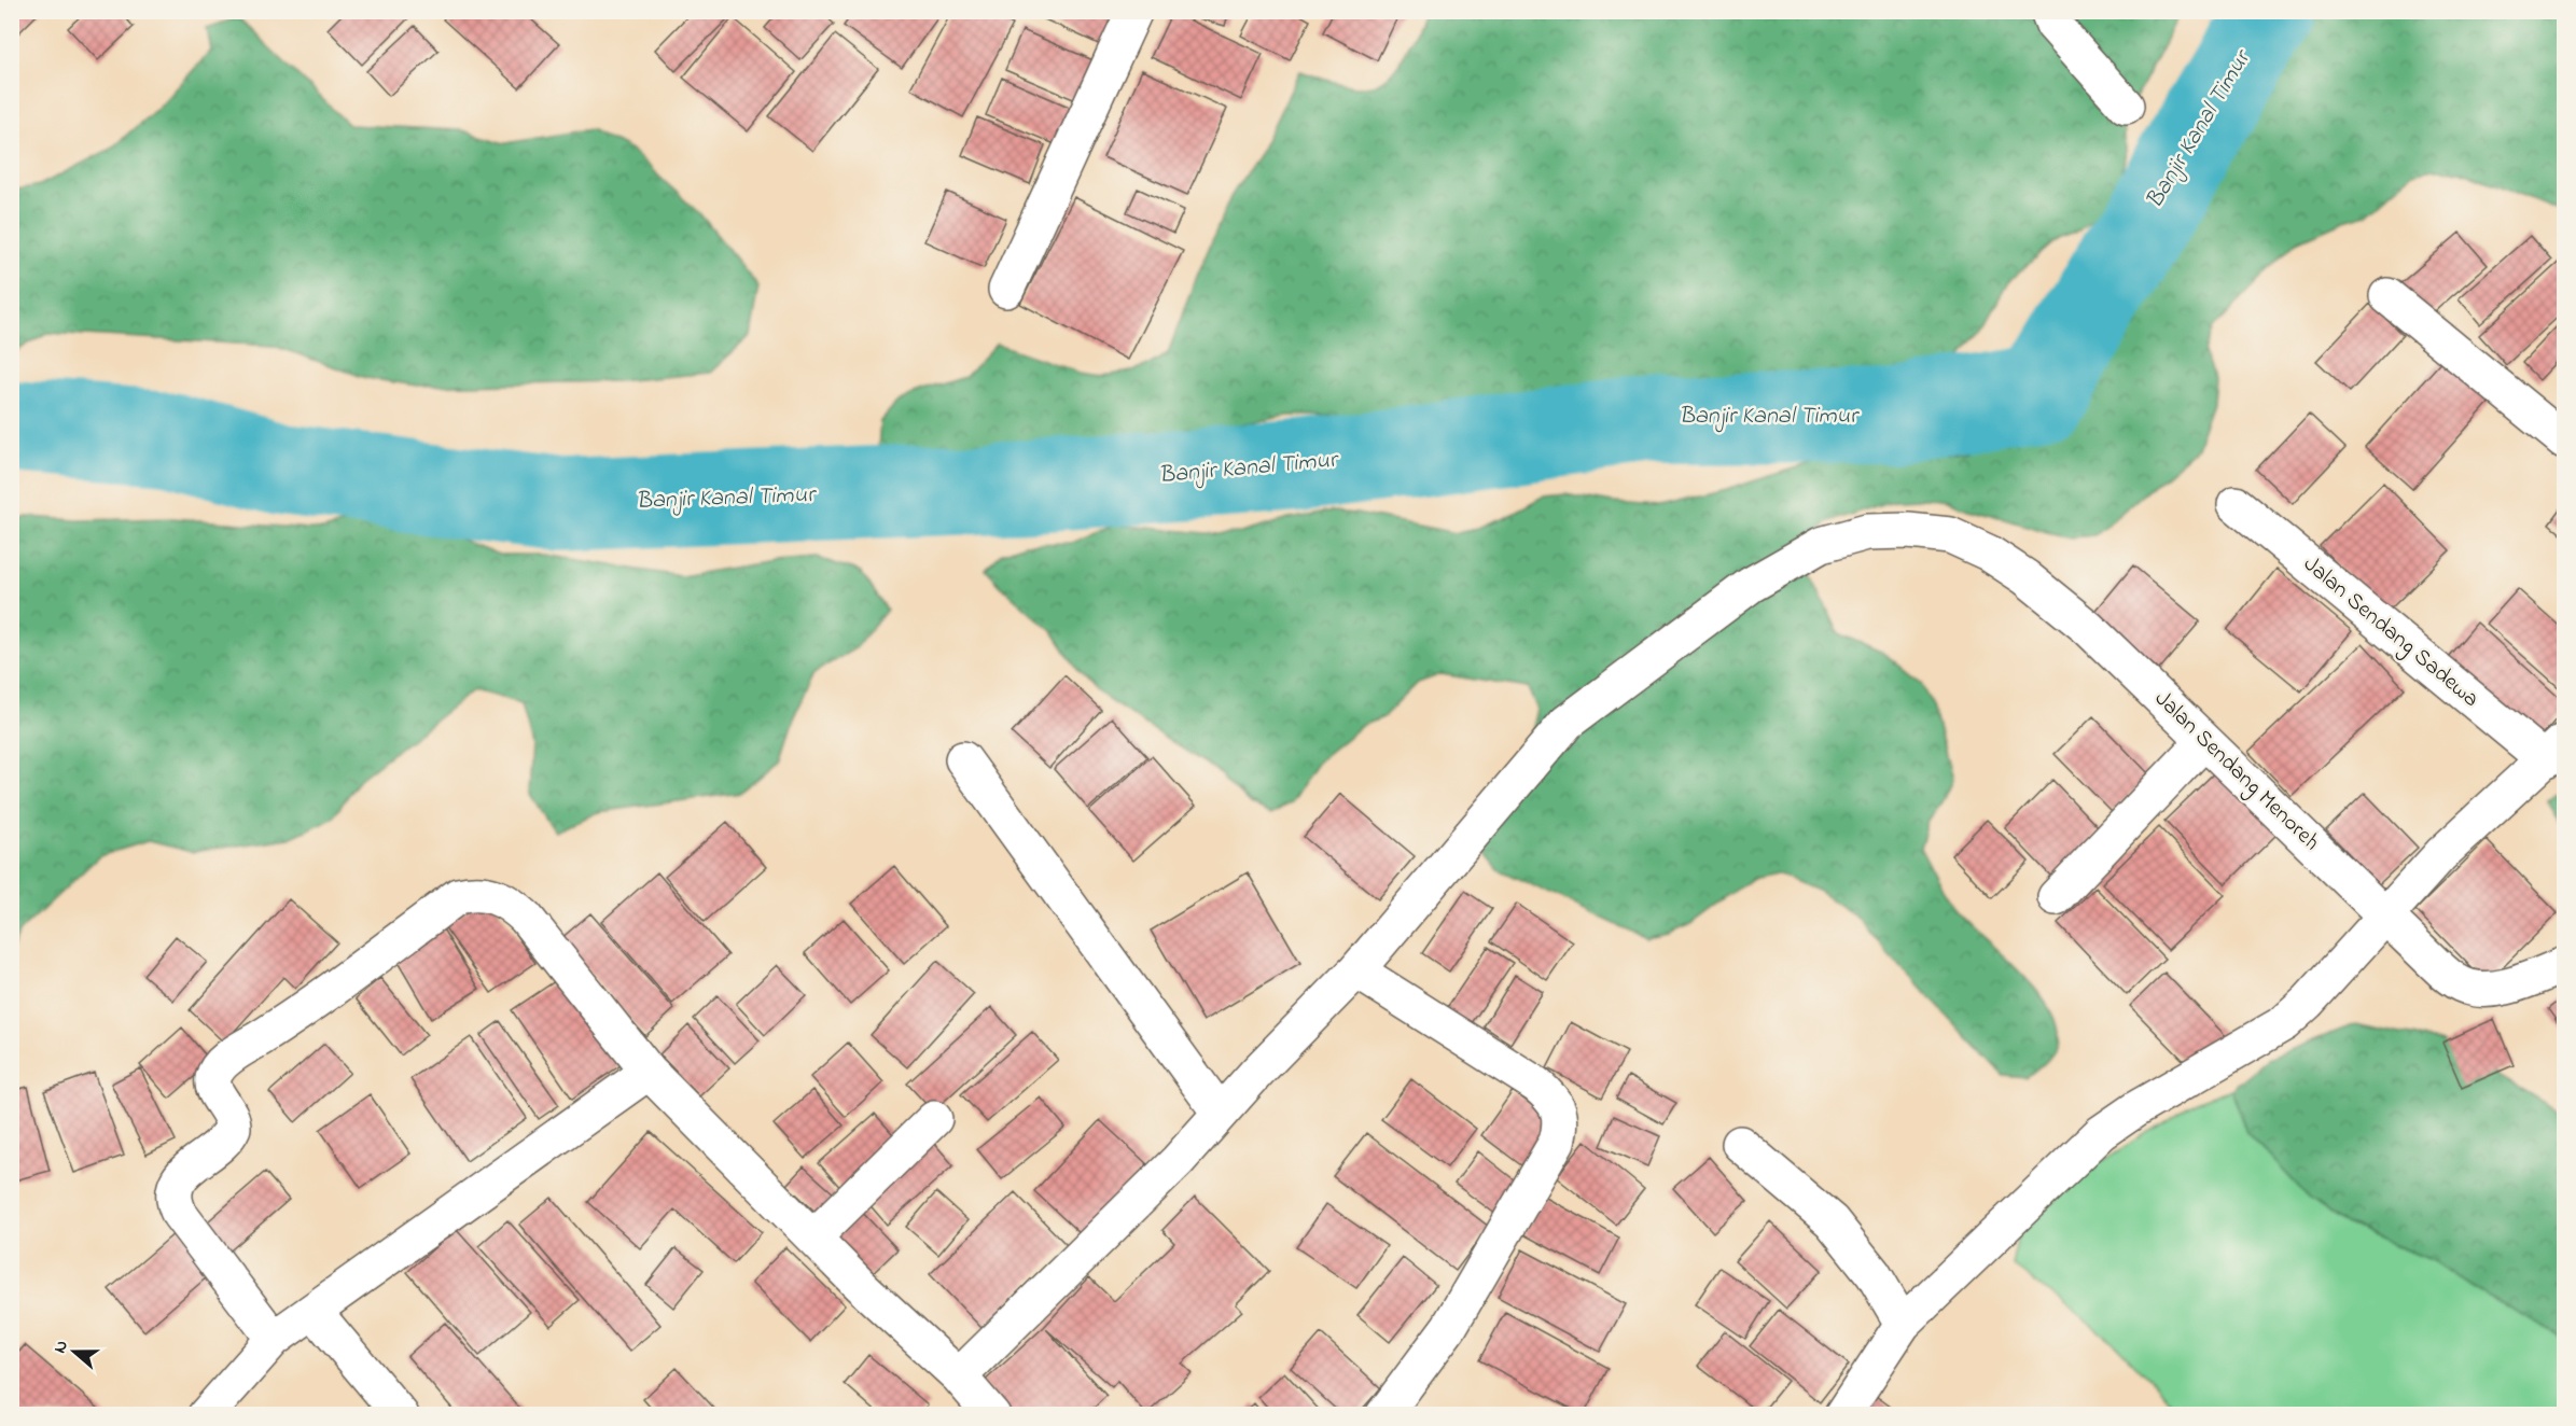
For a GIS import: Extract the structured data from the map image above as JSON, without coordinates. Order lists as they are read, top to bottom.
{
  "streets": {
    "street": ["Jalan Sendang Sadewa", "Jalan Sendang Menoreh"]
  },
  "water": ["Banjir Kanal Timur"],
  "north": "left"
}
